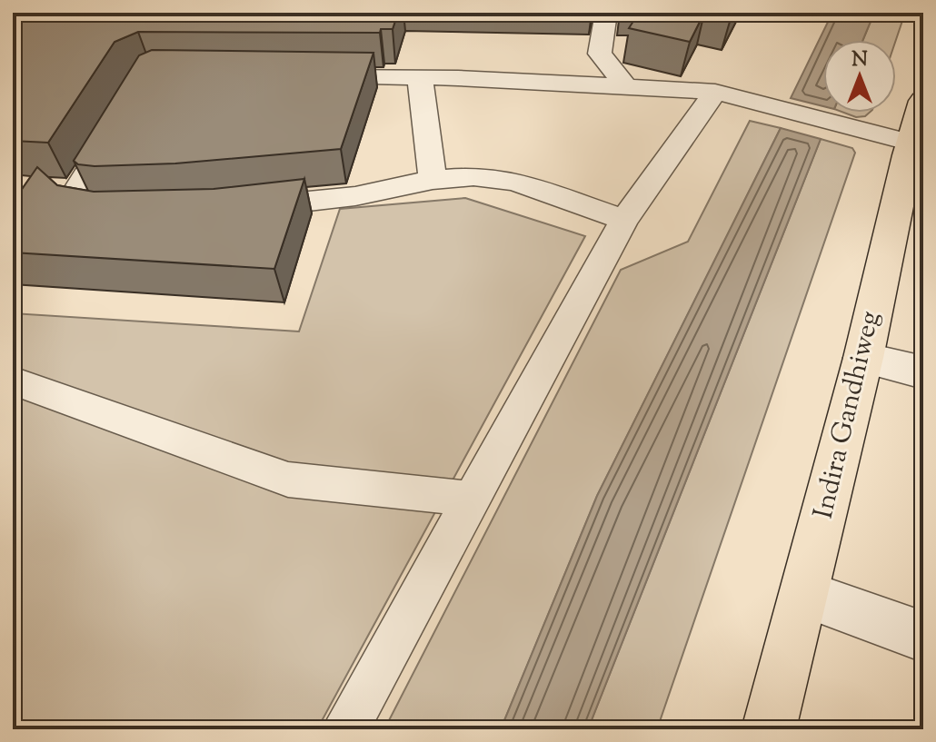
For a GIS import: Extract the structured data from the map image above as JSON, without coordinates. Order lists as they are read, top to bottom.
{
  "streets": {
    "main road": ["Indira Gandhiweg"]
  },
  "north": "top"
}
